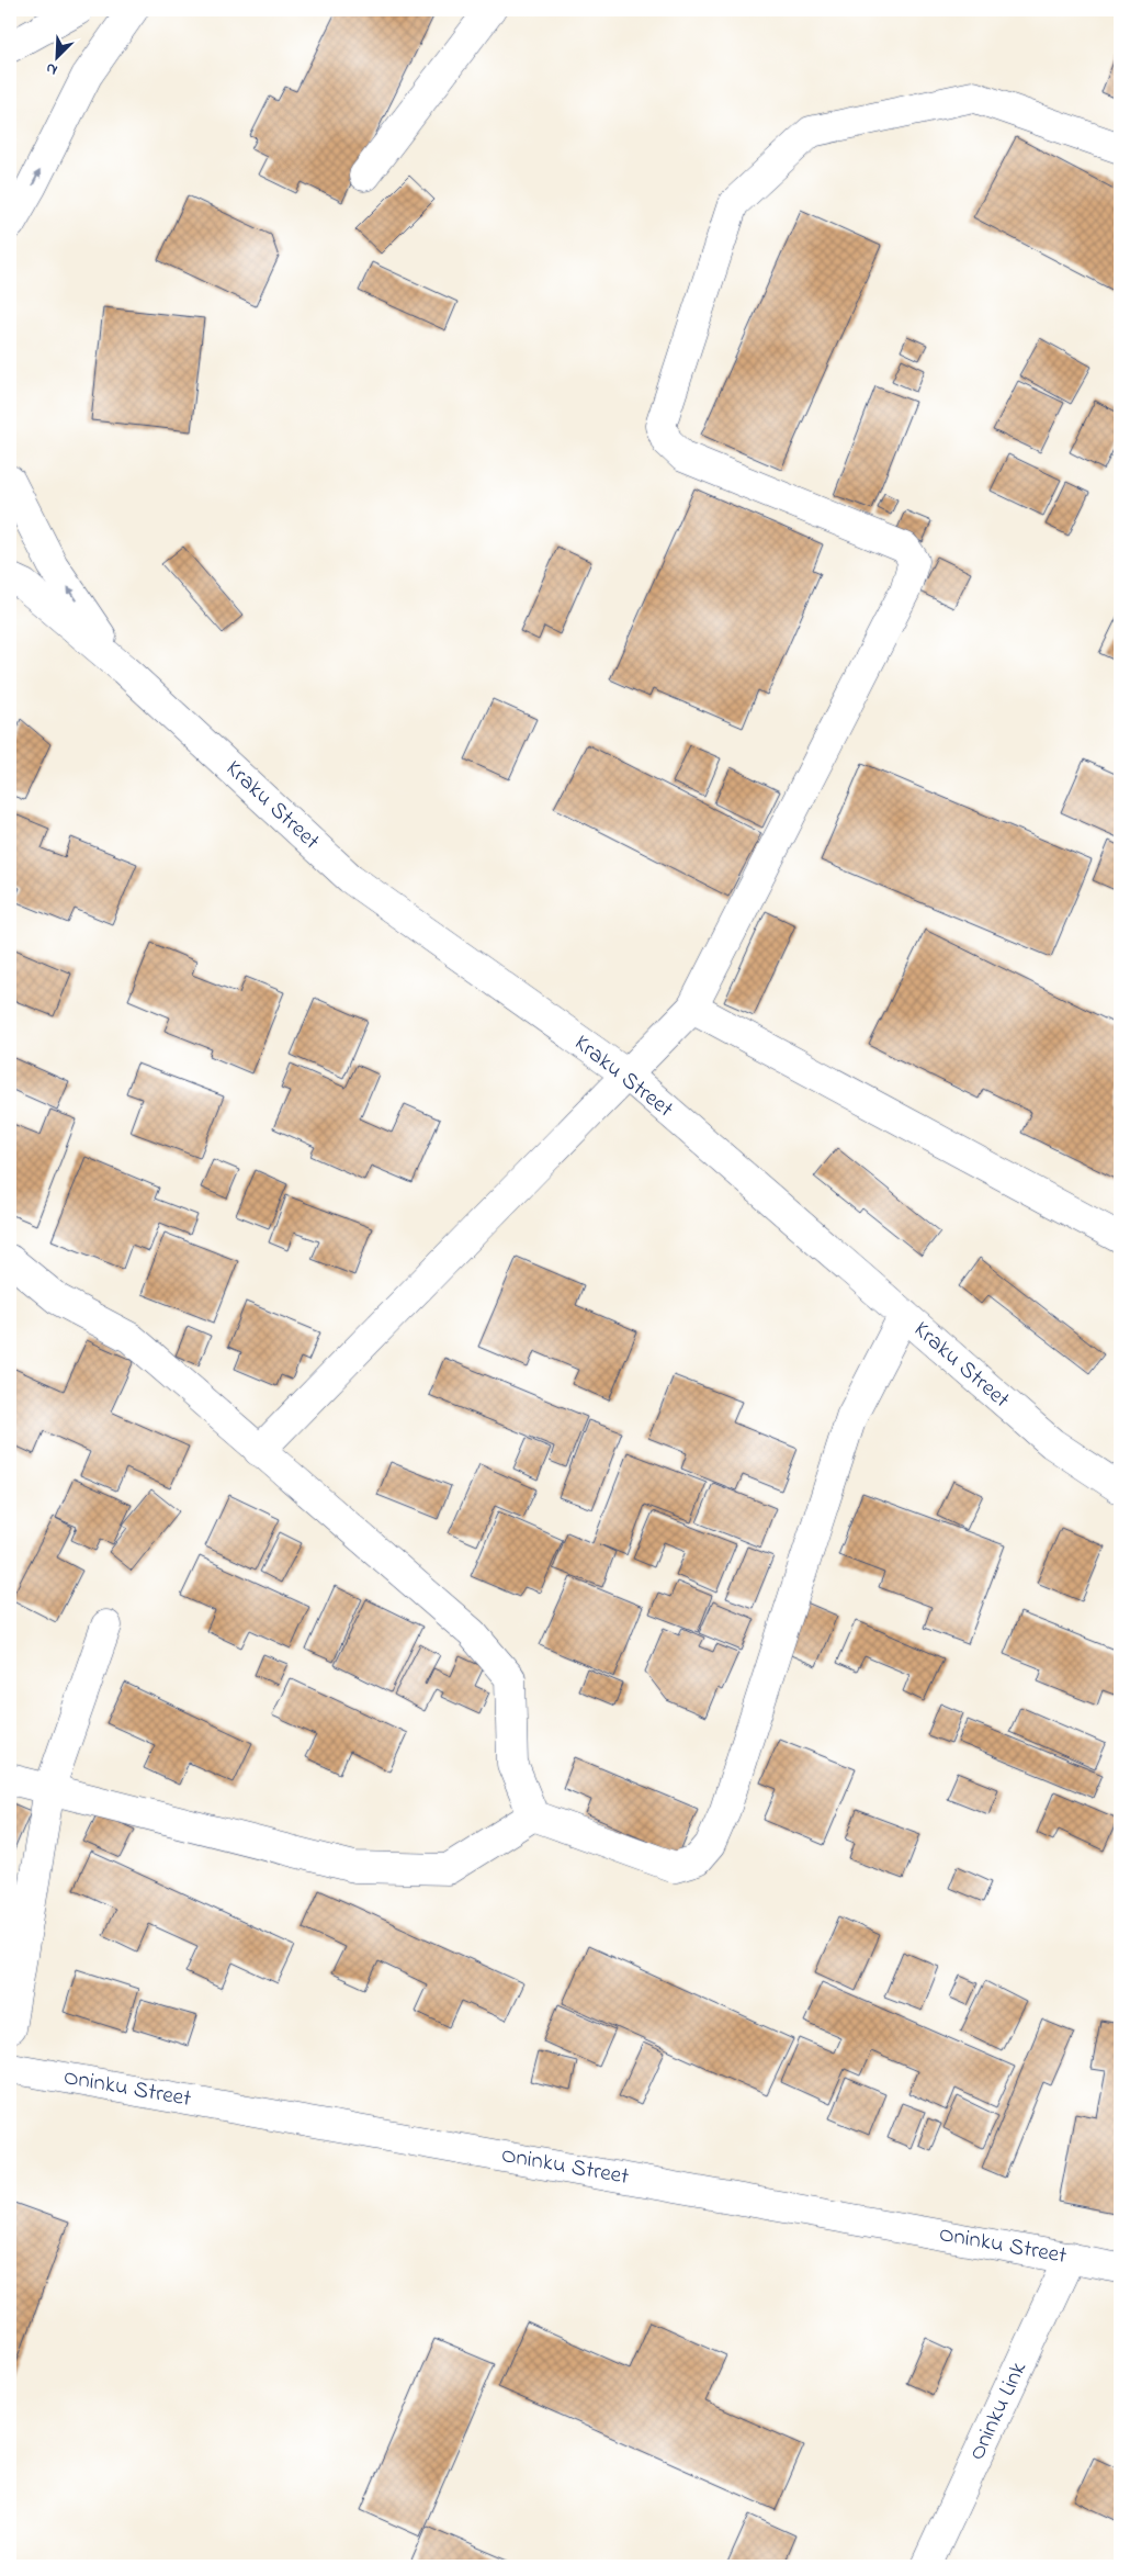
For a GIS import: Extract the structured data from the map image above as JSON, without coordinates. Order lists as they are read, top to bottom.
{
  "streets": {
    "street": ["Kraku Street", "Oninku Street", "Oninku Link"]
  },
  "crossings": [
    ["Oninku Street", "Oninku Link"]
  ],
  "north": "bottom left"
}
